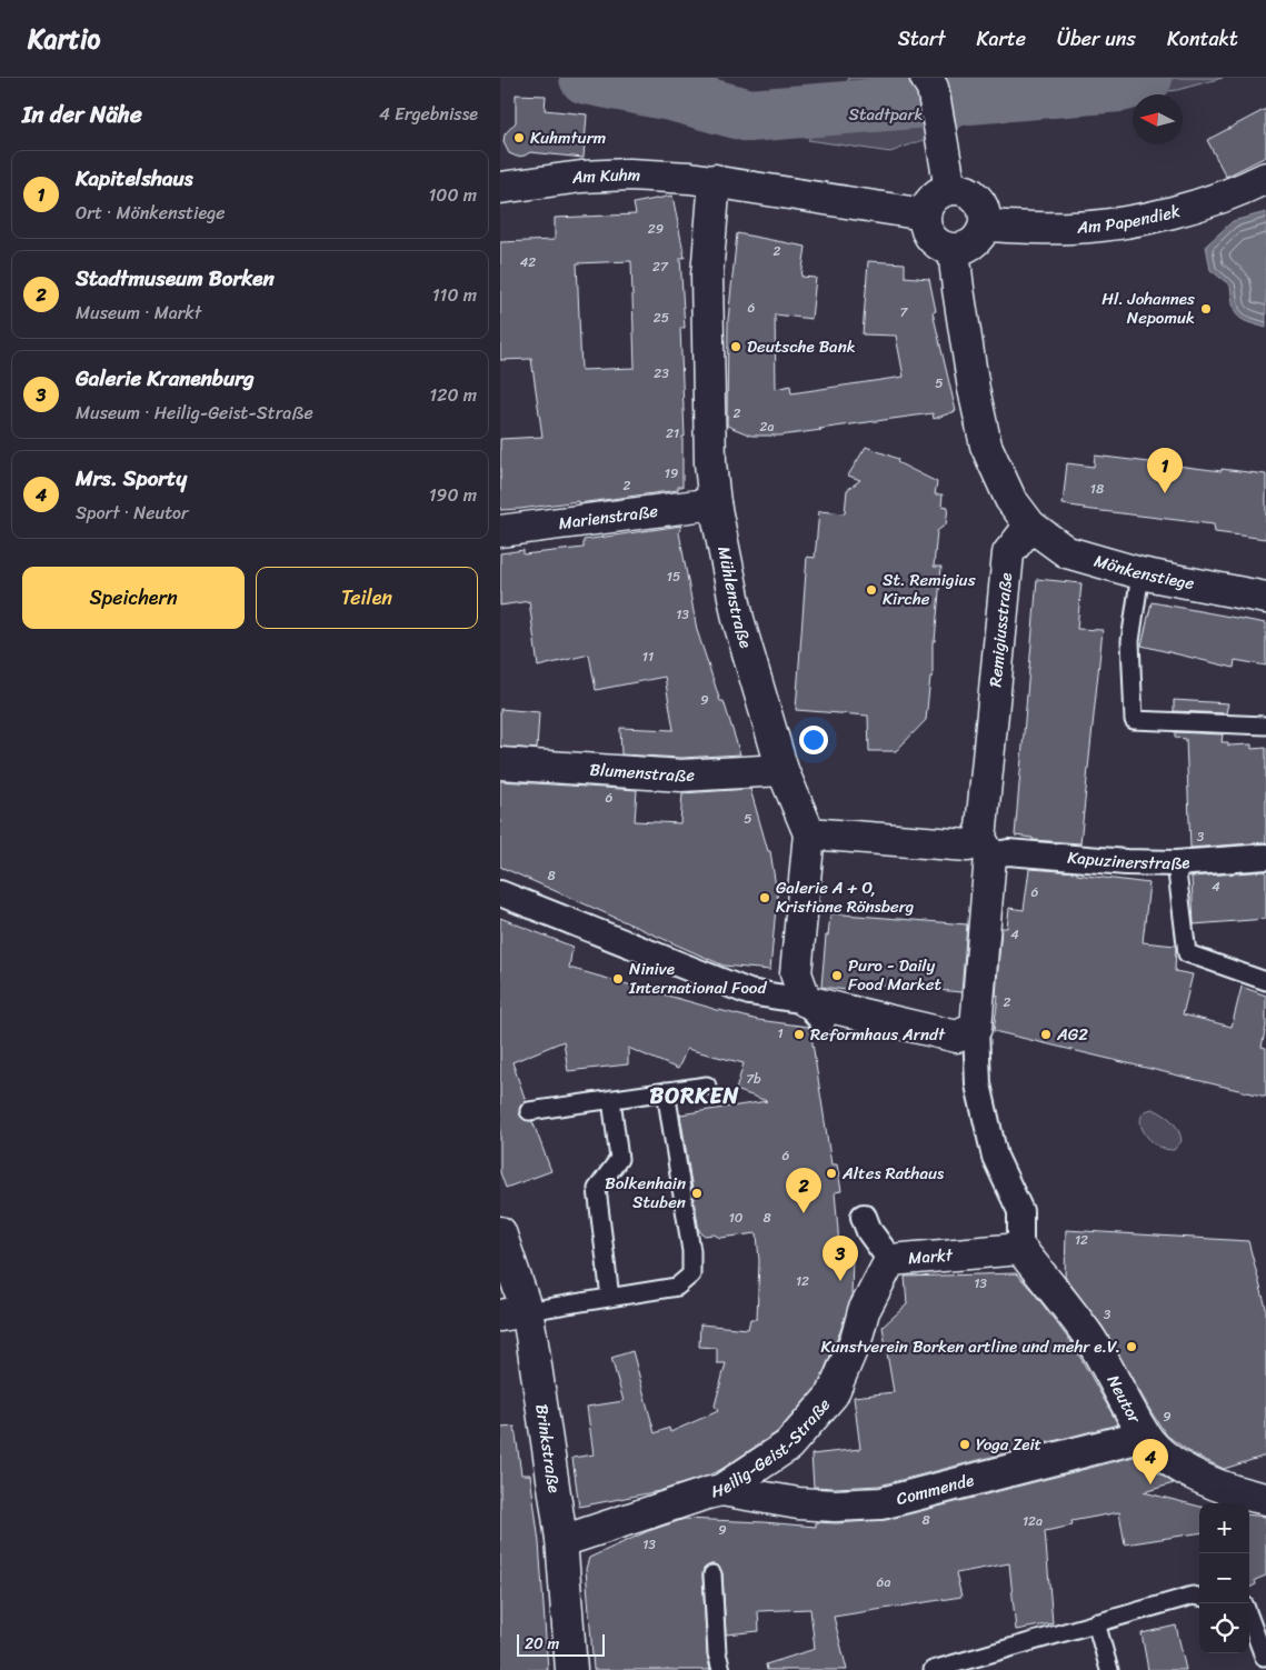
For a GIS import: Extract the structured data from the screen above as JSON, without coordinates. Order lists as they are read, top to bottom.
{
  "streets": {
    "street": [
      "Am Kuhm",
      "Am Papendiek",
      "Marienstraße",
      "Mönkenstiege",
      "Mühlenstraße",
      "Remigiusstraße",
      "Blumenstraße",
      "Kapuzinerstraße",
      "Markt",
      "Neutor",
      "Heilig-Geist-Straße",
      "Brinkstraße",
      "Commende"
    ]
  },
  "crossings": [
    ["Am Kuhm", "Mühlenstraße"],
    ["Marienstraße", "Mühlenstraße"],
    ["Mönkenstiege", "Remigiusstraße"],
    ["Mühlenstraße", "Blumenstraße"],
    ["Mühlenstraße", "Kapuzinerstraße"],
    ["Remigiusstraße", "Kapuzinerstraße"],
    ["Markt", "Neutor"],
    ["Markt", "Heilig-Geist-Straße"],
    ["Neutor", "Commende"],
    ["Heilig-Geist-Straße", "Brinkstraße"],
    ["Heilig-Geist-Straße", "Commende"]
  ],
  "districts": ["BORKEN"],
  "parks": ["Stadtpark"],
  "places": [
    "Kuhmturm",
    "Hl. Johannes Nepomuk",
    "Deutsche Bank",
    "St. Remigius Kirche",
    "Galerie A + O, Kristiane Rönsberg",
    "Puro - Daily Food Market",
    "Ninive International Food",
    "Reformhaus Arndt",
    "AG2",
    "Altes Rathaus",
    "Bolkenhain Stuben",
    "Kunstverein Borken artline und mehr e.V.",
    "Yoga Zeit"
  ],
  "house_numbers": [
    "29",
    "2",
    "42",
    "27",
    "6",
    "7",
    "25",
    "23",
    "5",
    "2",
    "2a",
    "21",
    "19",
    "2",
    "18",
    "15",
    "13",
    "11",
    "9",
    "6",
    "5",
    "3",
    "8",
    "4",
    "6",
    "4",
    "2",
    "1",
    "7b",
    "6",
    "10",
    "8",
    "12",
    "12",
    "13",
    "3",
    "9",
    "8",
    "12a",
    "9",
    "13",
    "6a"
  ],
  "scale_bar": "20 m",
  "north": "left",
  "page": {
    "header": "Kartio",
    "nav": [
      "Start",
      "Karte",
      "Über uns",
      "Kontakt"
    ],
    "heading": ["In der Nähe", "4 Ergebnisse"],
    "list": [
      {
        "mark": "1",
        "name": "Kapitelshaus",
        "note": "Ort · Mönkenstiege",
        "value": "100 m"
      },
      {
        "mark": "2",
        "name": "Stadtmuseum Borken",
        "note": "Museum · Markt",
        "value": "110 m"
      },
      {
        "mark": "3",
        "name": "Galerie Kranenburg",
        "note": "Museum · Heilig-Geist-Straße",
        "value": "120 m"
      },
      {
        "mark": "4",
        "name": "Mrs. Sporty",
        "note": "Sport · Neutor",
        "value": "190 m"
      }
    ],
    "pins": [
      "1",
      "2",
      "3",
      "4"
    ],
    "buttons": ["Speichern", "Teilen"],
    "map_buttons": ["+", "−"],
    "scale": "20 m"
  }
}
